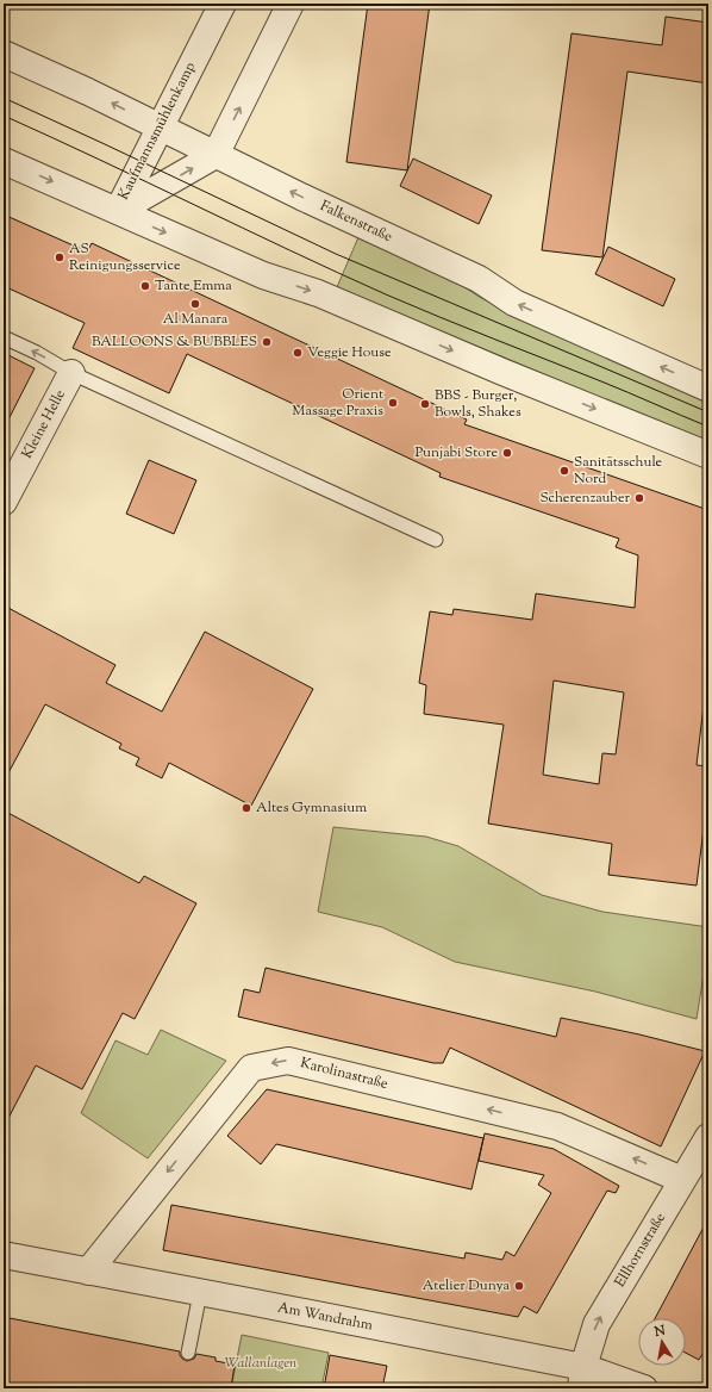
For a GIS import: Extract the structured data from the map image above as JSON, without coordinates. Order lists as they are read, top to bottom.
{
  "streets": {
    "street": [
      "Kaufmannsmühlenkamp",
      "Falkenstraße",
      "Kleine Helle",
      "Karolinastraße",
      "Ellhornstraße",
      "Am Wandrahm"
    ]
  },
  "crossings": [
    ["Kaufmannsmühlenkamp", "Falkenstraße"],
    ["Karolinastraße", "Ellhornstraße"],
    ["Karolinastraße", "Am Wandrahm"],
    ["Ellhornstraße", "Am Wandrahm"]
  ],
  "one_way": ["Karolinastraße", "Ellhornstraße"],
  "parks": ["Wallanlagen"],
  "places": [
    "AS Reinigungsservice",
    "Tante Emma",
    "Al Manara",
    "BALLOONS & BUBBLES",
    "Veggie House",
    "Orient Massage Praxis",
    "BBS - Burger, Bowls, Shakes",
    "Punjabi Store",
    "Sanitätsschule Nord",
    "Scherenzauber",
    "Altes Gymnasium",
    "Atelier Dunya"
  ],
  "north": "top"
}
